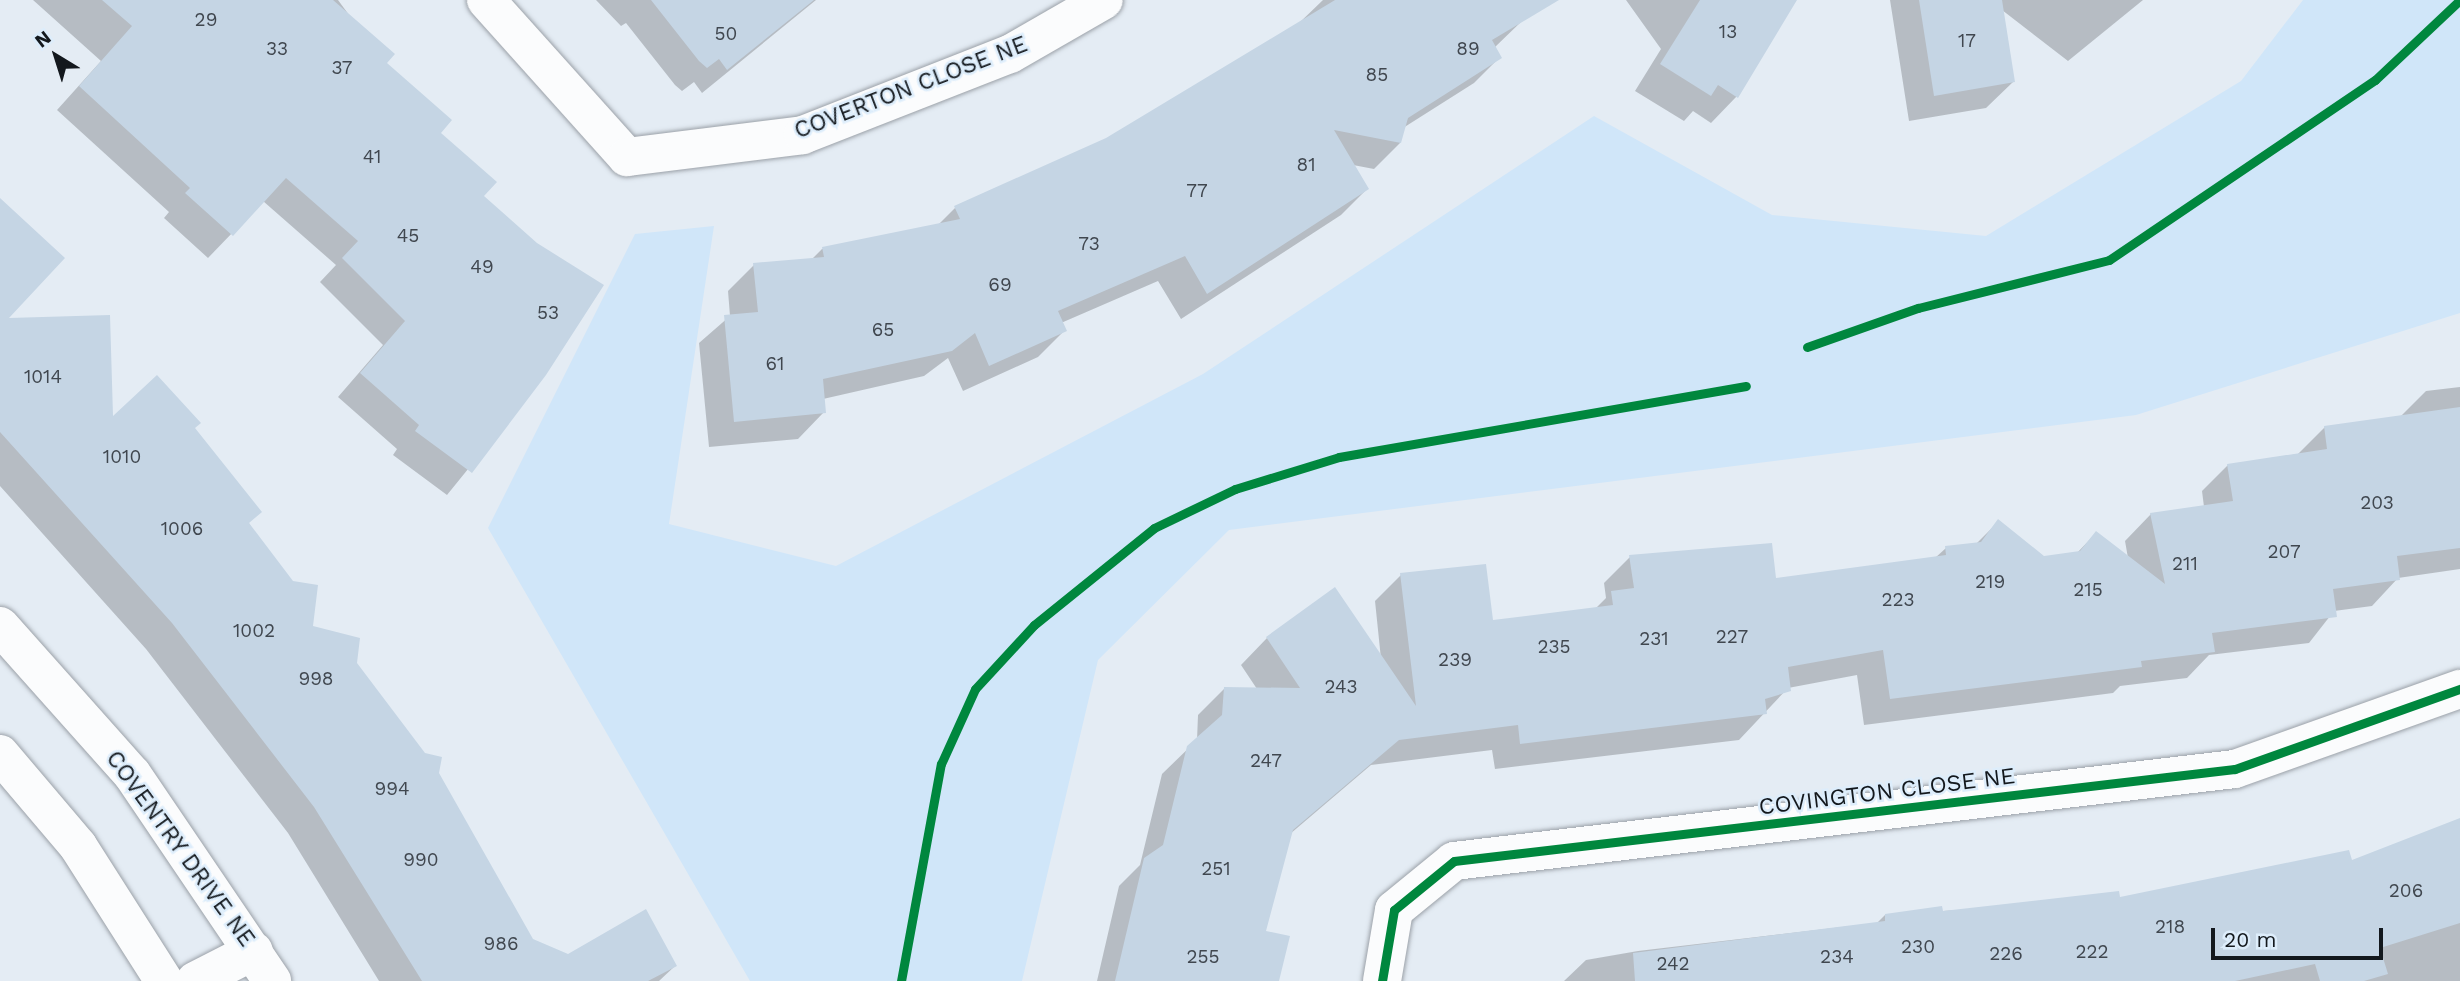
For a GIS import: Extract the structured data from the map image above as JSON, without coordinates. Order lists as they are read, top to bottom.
{
  "streets": {
    "street": ["COVERTON CLOSE NE", "COVINGTON CLOSE NE", "COVENTRY DRIVE NE"]
  },
  "house_numbers": [
    "29",
    "13",
    "50",
    "17",
    "33",
    "89",
    "37",
    "85",
    "41",
    "81",
    "77",
    "45",
    "73",
    "49",
    "69",
    "53",
    "65",
    "61",
    "1014",
    "1010",
    "203",
    "1006",
    "207",
    "211",
    "219",
    "215",
    "223",
    "1002",
    "227",
    "231",
    "235",
    "239",
    "998",
    "243",
    "247",
    "994",
    "990",
    "251",
    "206",
    "218",
    "986",
    "230",
    "222",
    "226",
    "255",
    "234",
    "242"
  ],
  "scale_bar": "20 m",
  "north": "top left"
}
